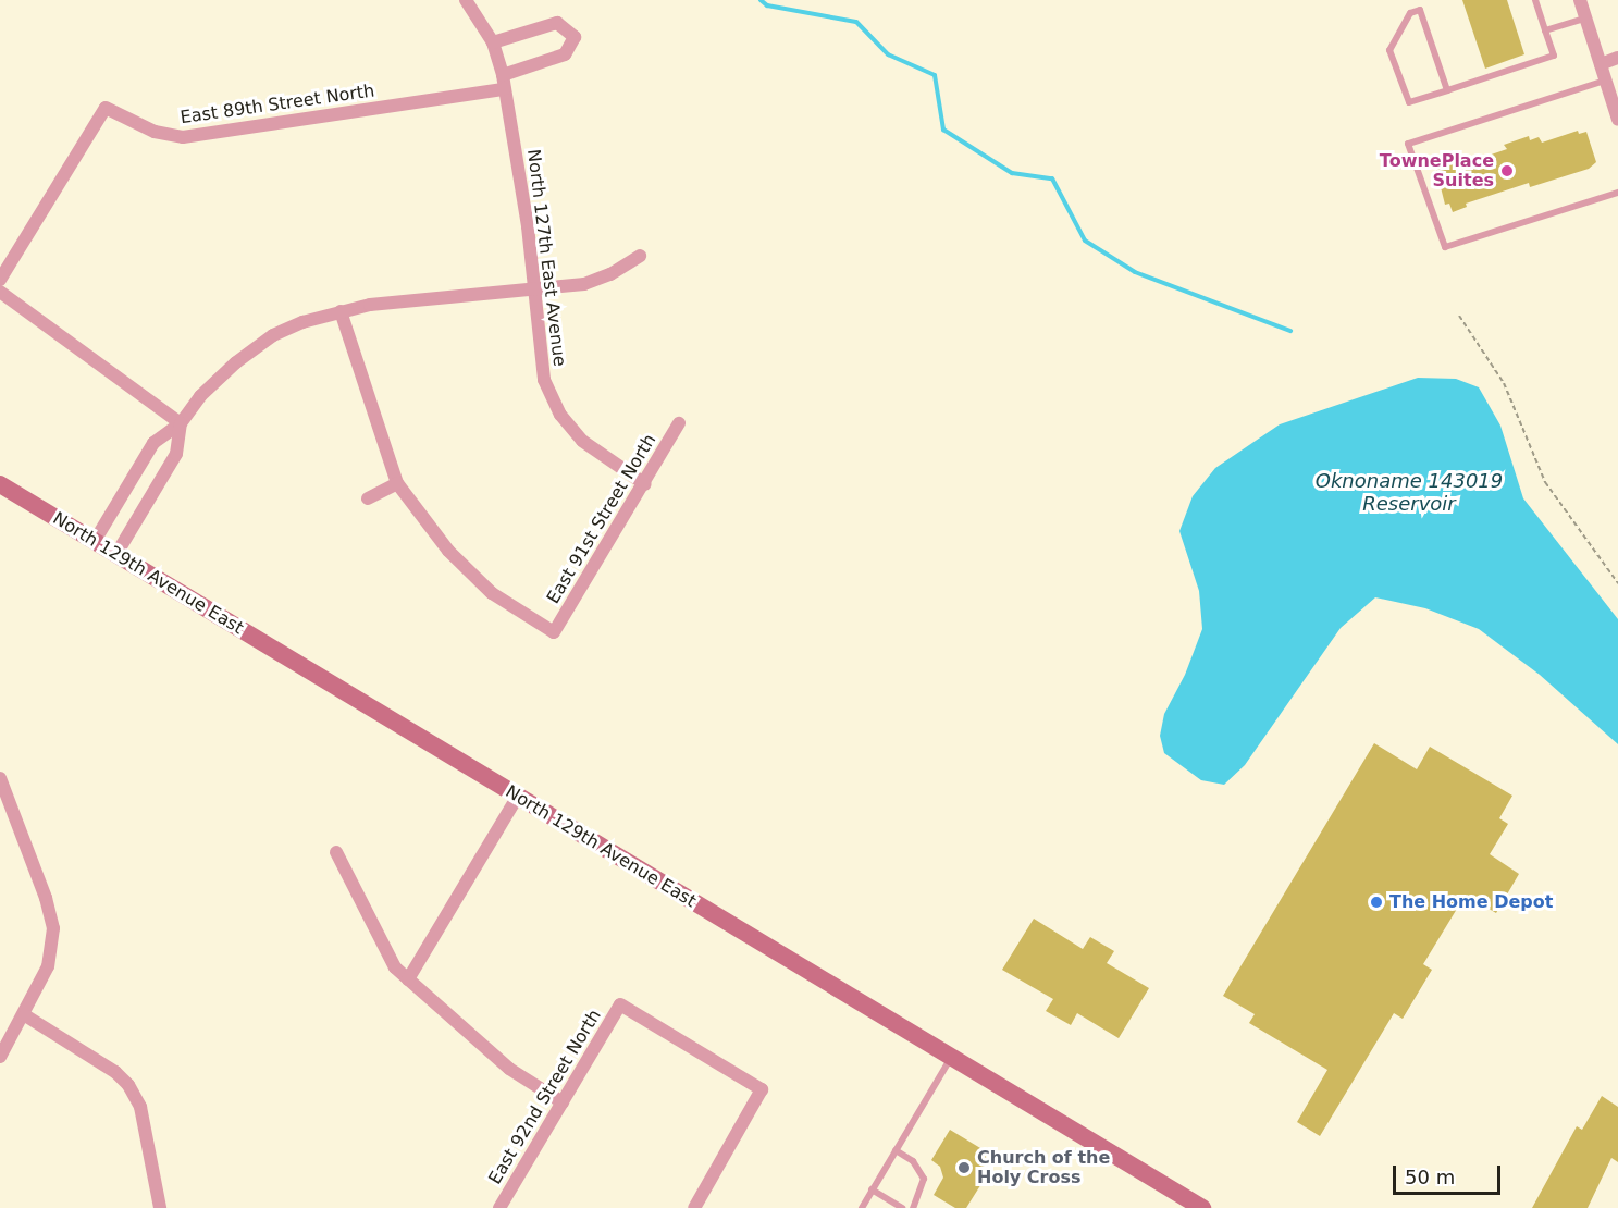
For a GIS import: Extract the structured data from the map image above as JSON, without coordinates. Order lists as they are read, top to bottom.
{
  "streets": {
    "main road": ["North 129th Avenue East"],
    "street": [
      "East 89th Street North",
      "North 127th East Avenue",
      "East 91st Street North",
      "East 92nd Street North"
    ]
  },
  "crossings": [
    ["East 89th Street North", "North 127th East Avenue"],
    ["North 127th East Avenue", "East 91st Street North"]
  ],
  "water": ["Oknoname 143019 Reservoir"],
  "places": ["TownePlace Suites", "The Home Depot", "Church of the Holy Cross"],
  "scale_bar": "50 m"
}
